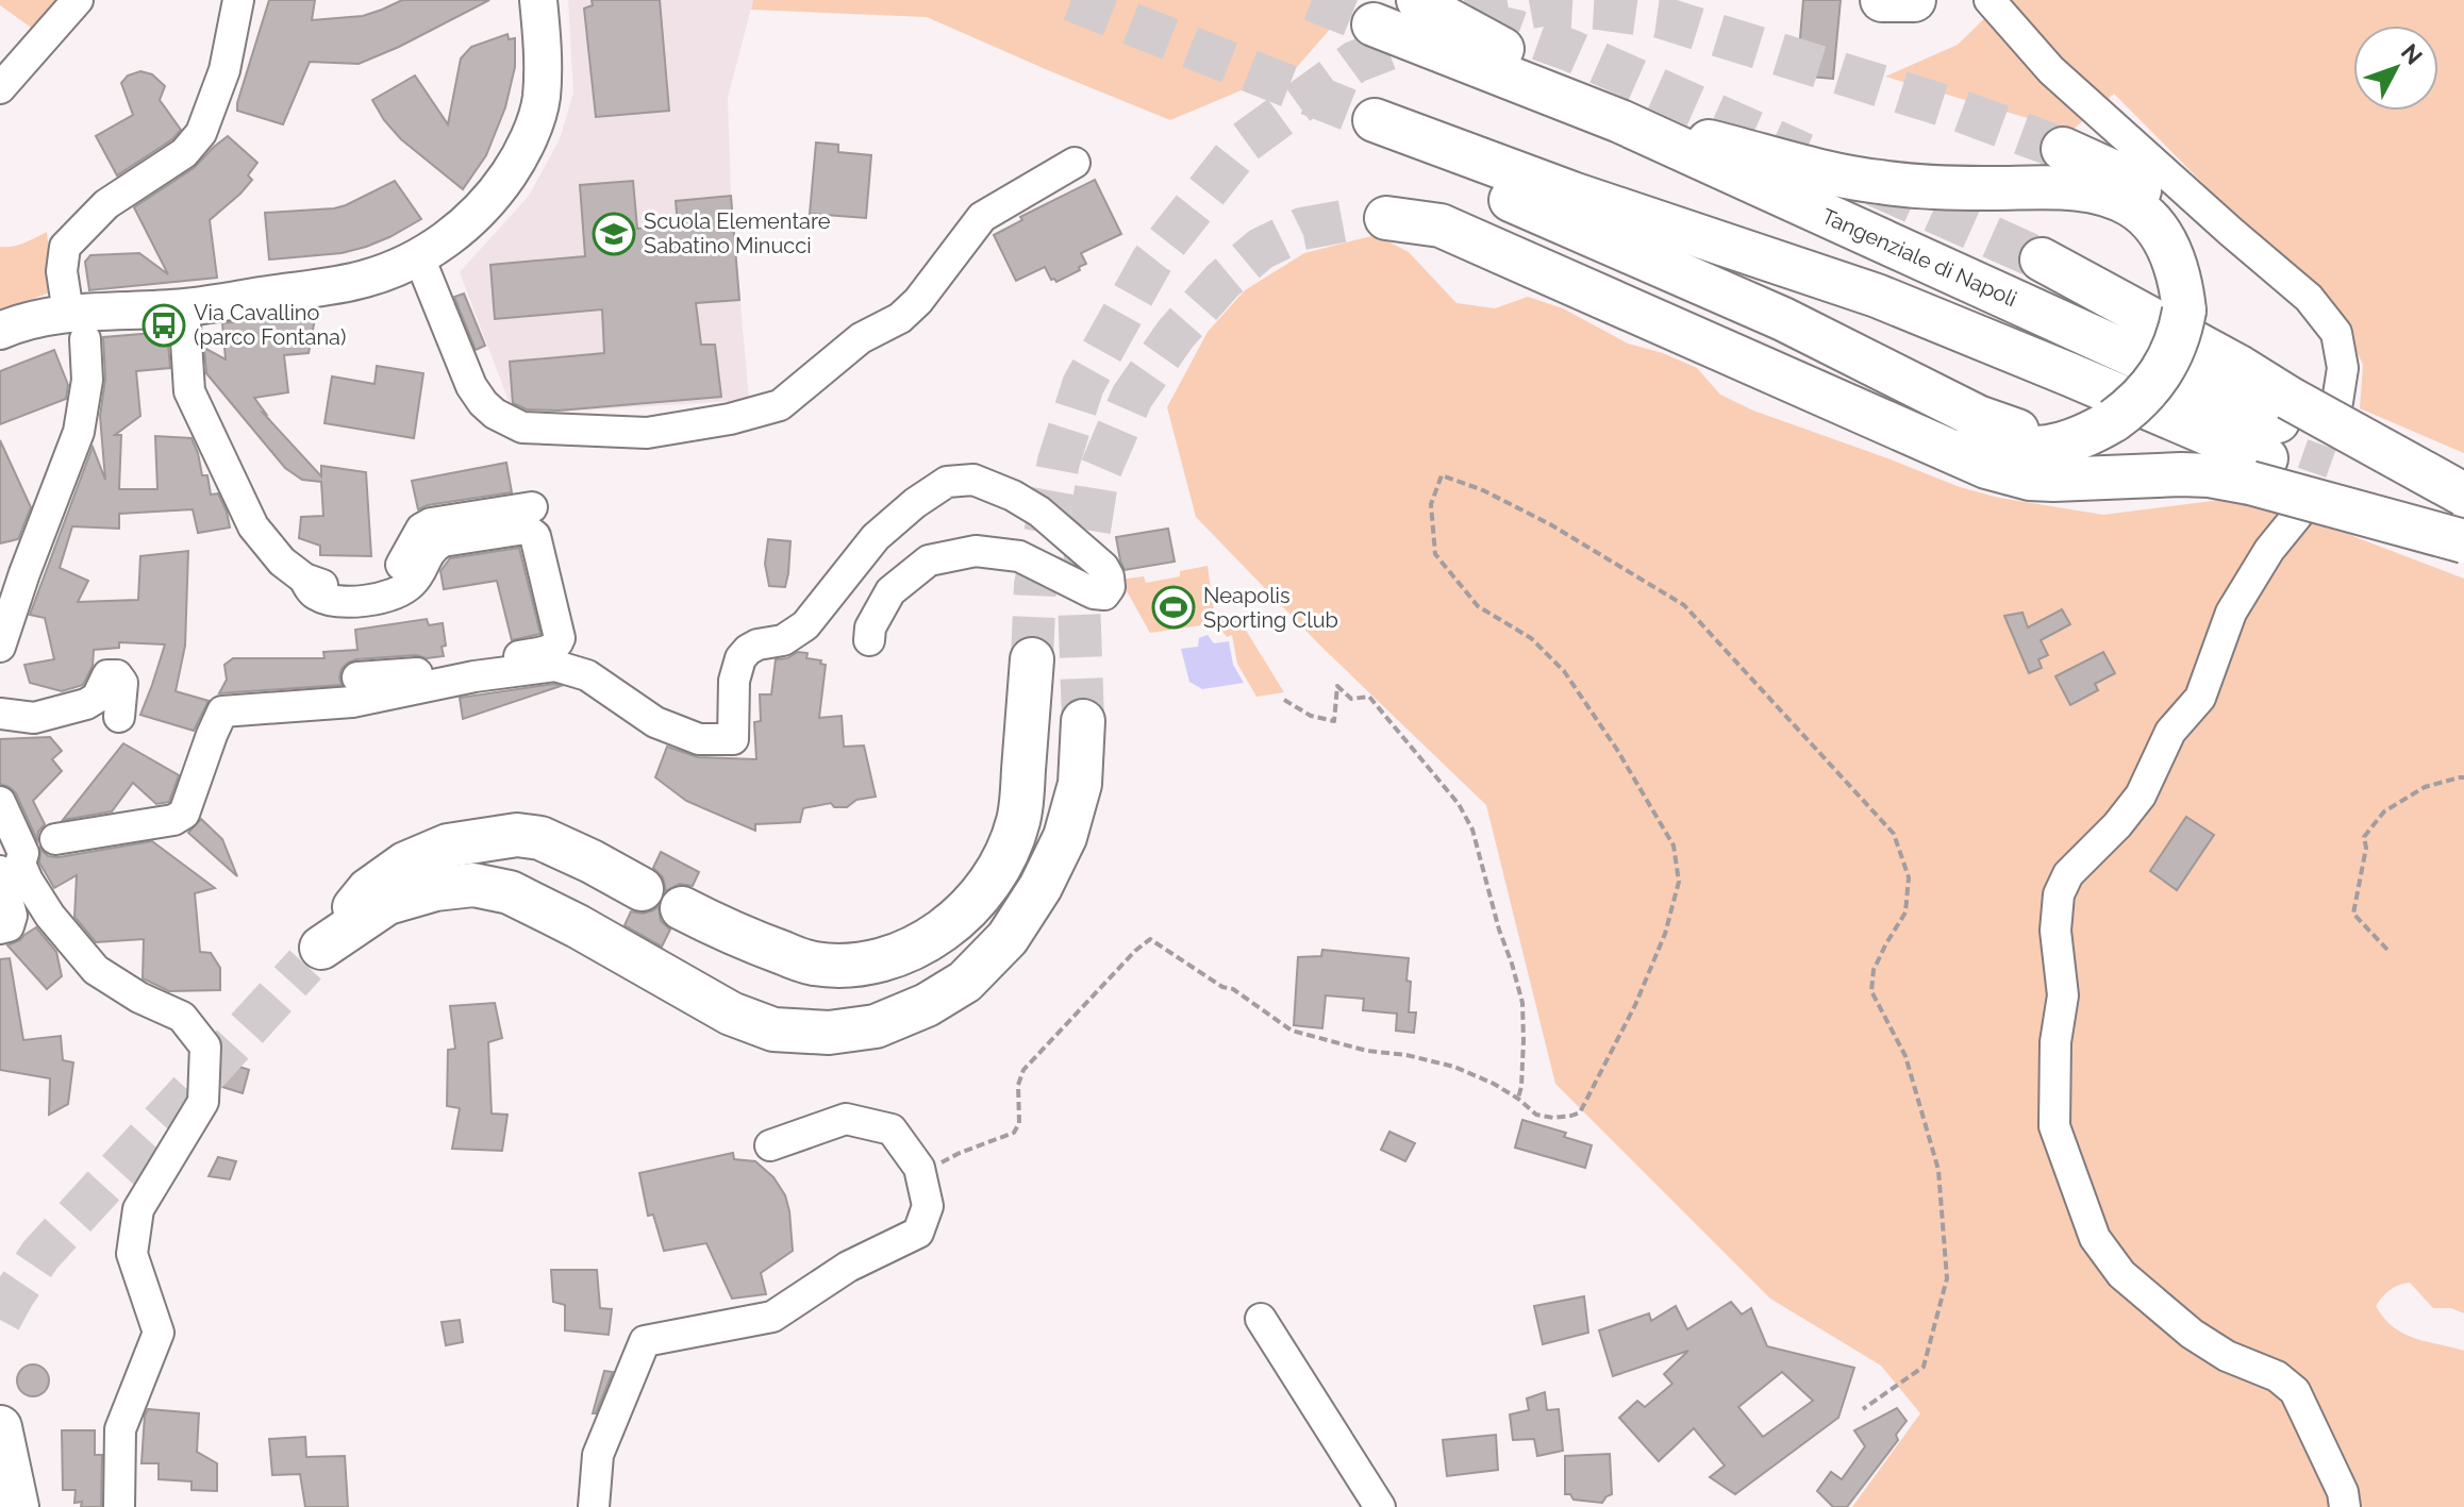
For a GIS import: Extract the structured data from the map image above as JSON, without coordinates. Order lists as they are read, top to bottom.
{
  "streets": {
    "highway": ["Tangenziale di Napoli"]
  },
  "places": {
    "school or university": ["Scuola Elementare Sabatino Minucci"],
    "bus stop": ["Via Cavallino (parco Fontana)"],
    "sports": ["Neapolis Sporting Club"]
  },
  "north": "top right"
}
